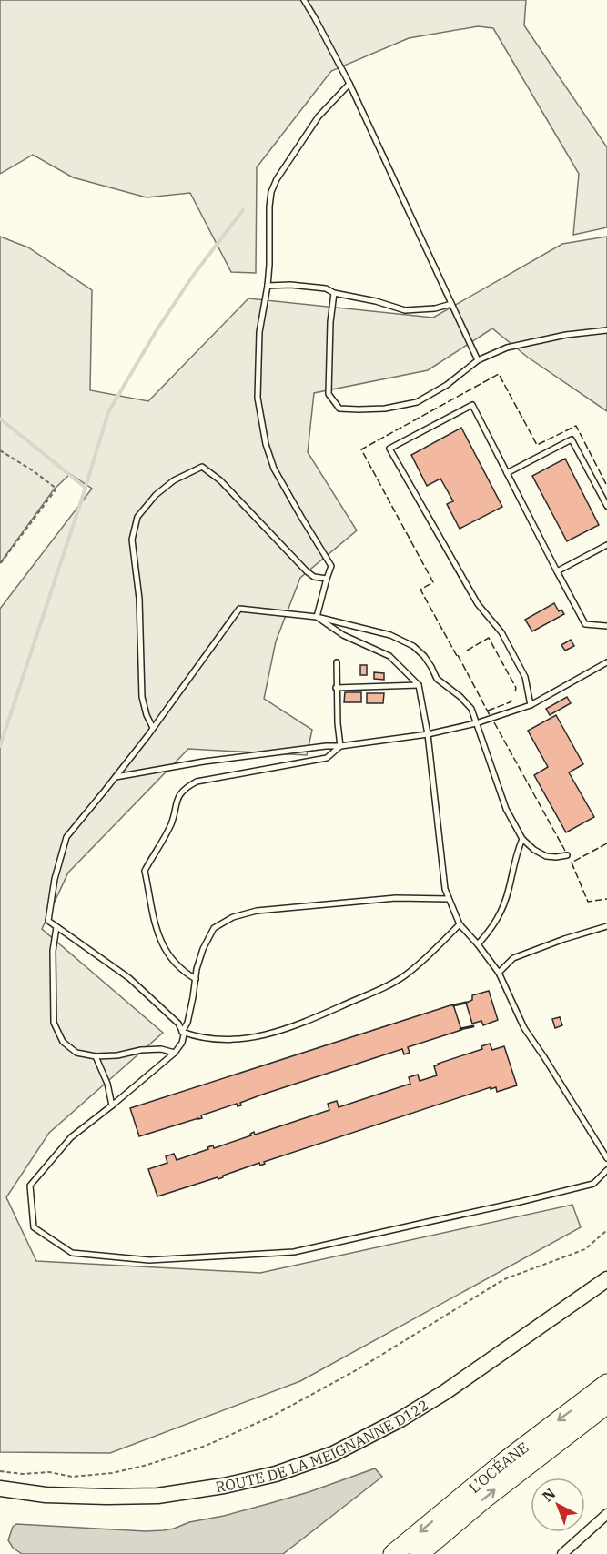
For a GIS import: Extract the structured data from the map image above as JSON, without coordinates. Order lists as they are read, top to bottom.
{
  "streets": {
    "highway": ["L’OCÉANE"],
    "street": ["ROUTE DE LA MEIGNANNE D122"]
  },
  "north": "top left"
}
